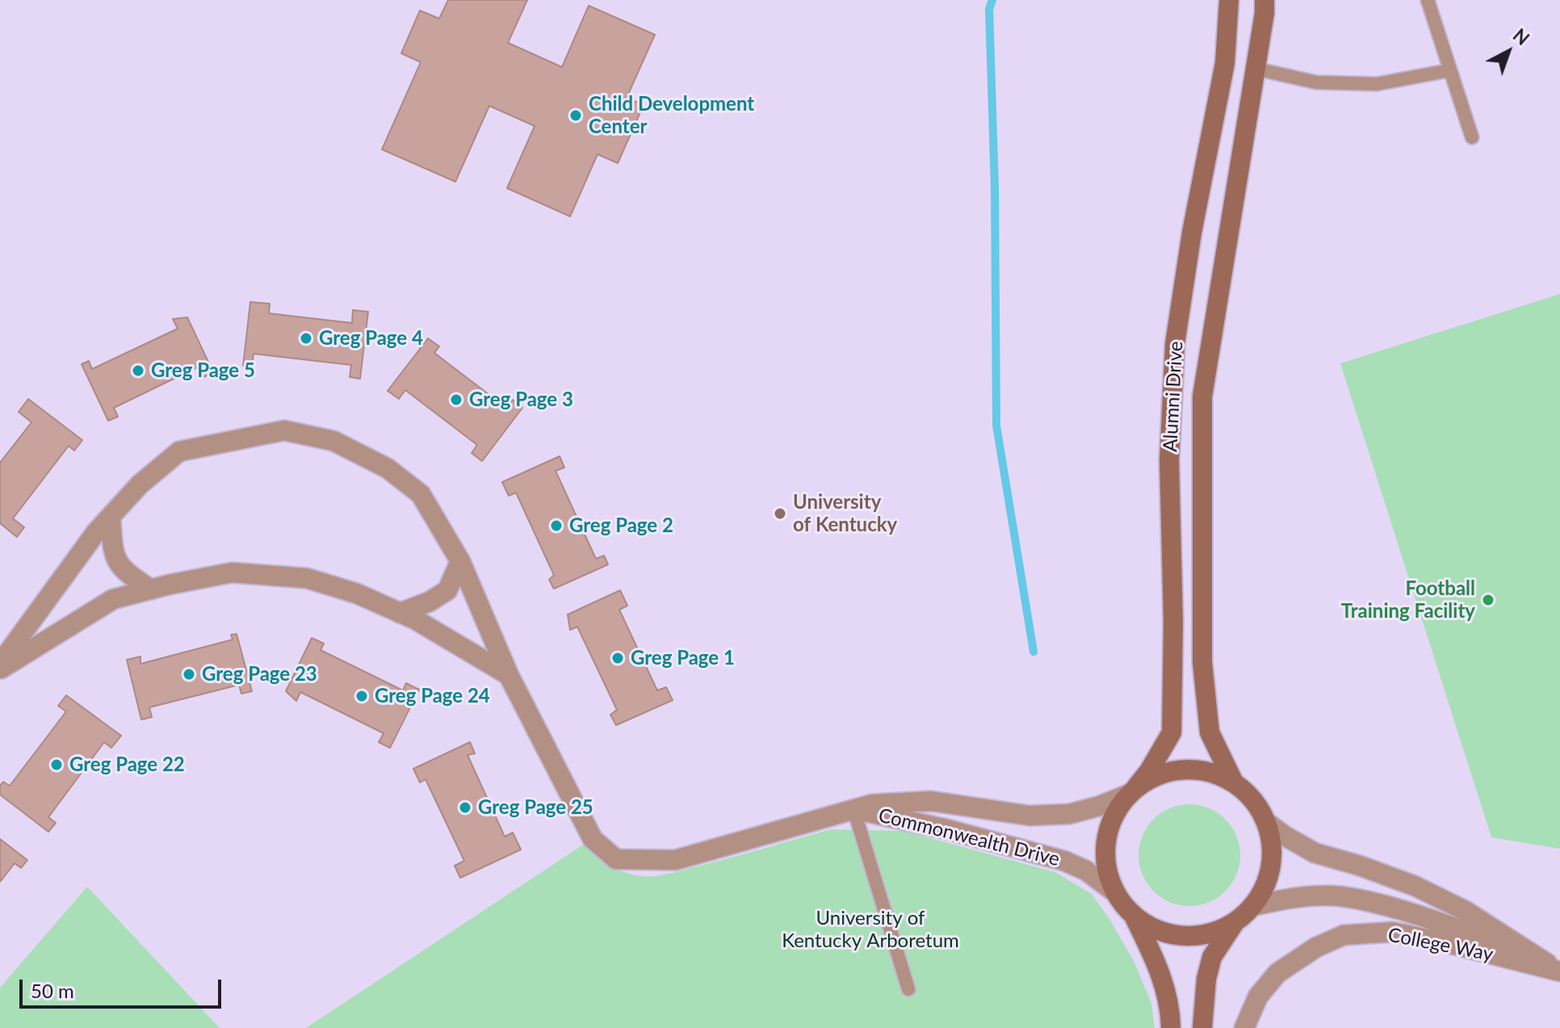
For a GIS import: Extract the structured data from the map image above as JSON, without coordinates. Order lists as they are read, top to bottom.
{
  "streets": {
    "main road": ["Alumni Drive"],
    "street": ["Commonwealth Drive", "College Way"]
  },
  "crossings": [
    ["Alumni Drive", "Commonwealth Drive"],
    ["Alumni Drive", "College Way"],
    ["Commonwealth Drive", "College Way"]
  ],
  "parks": ["University of Kentucky Arboretum"],
  "places": [
    "Child Development Center",
    "Greg Page 4",
    "Greg Page 5",
    "Greg Page 3",
    "University of Kentucky",
    "Greg Page 2",
    "Football Training Facility",
    "Greg Page 1",
    "Greg Page 23",
    "Greg Page 24",
    "Greg Page 22",
    "Greg Page 25"
  ],
  "scale_bar": "50 m",
  "north": "top right"
}
